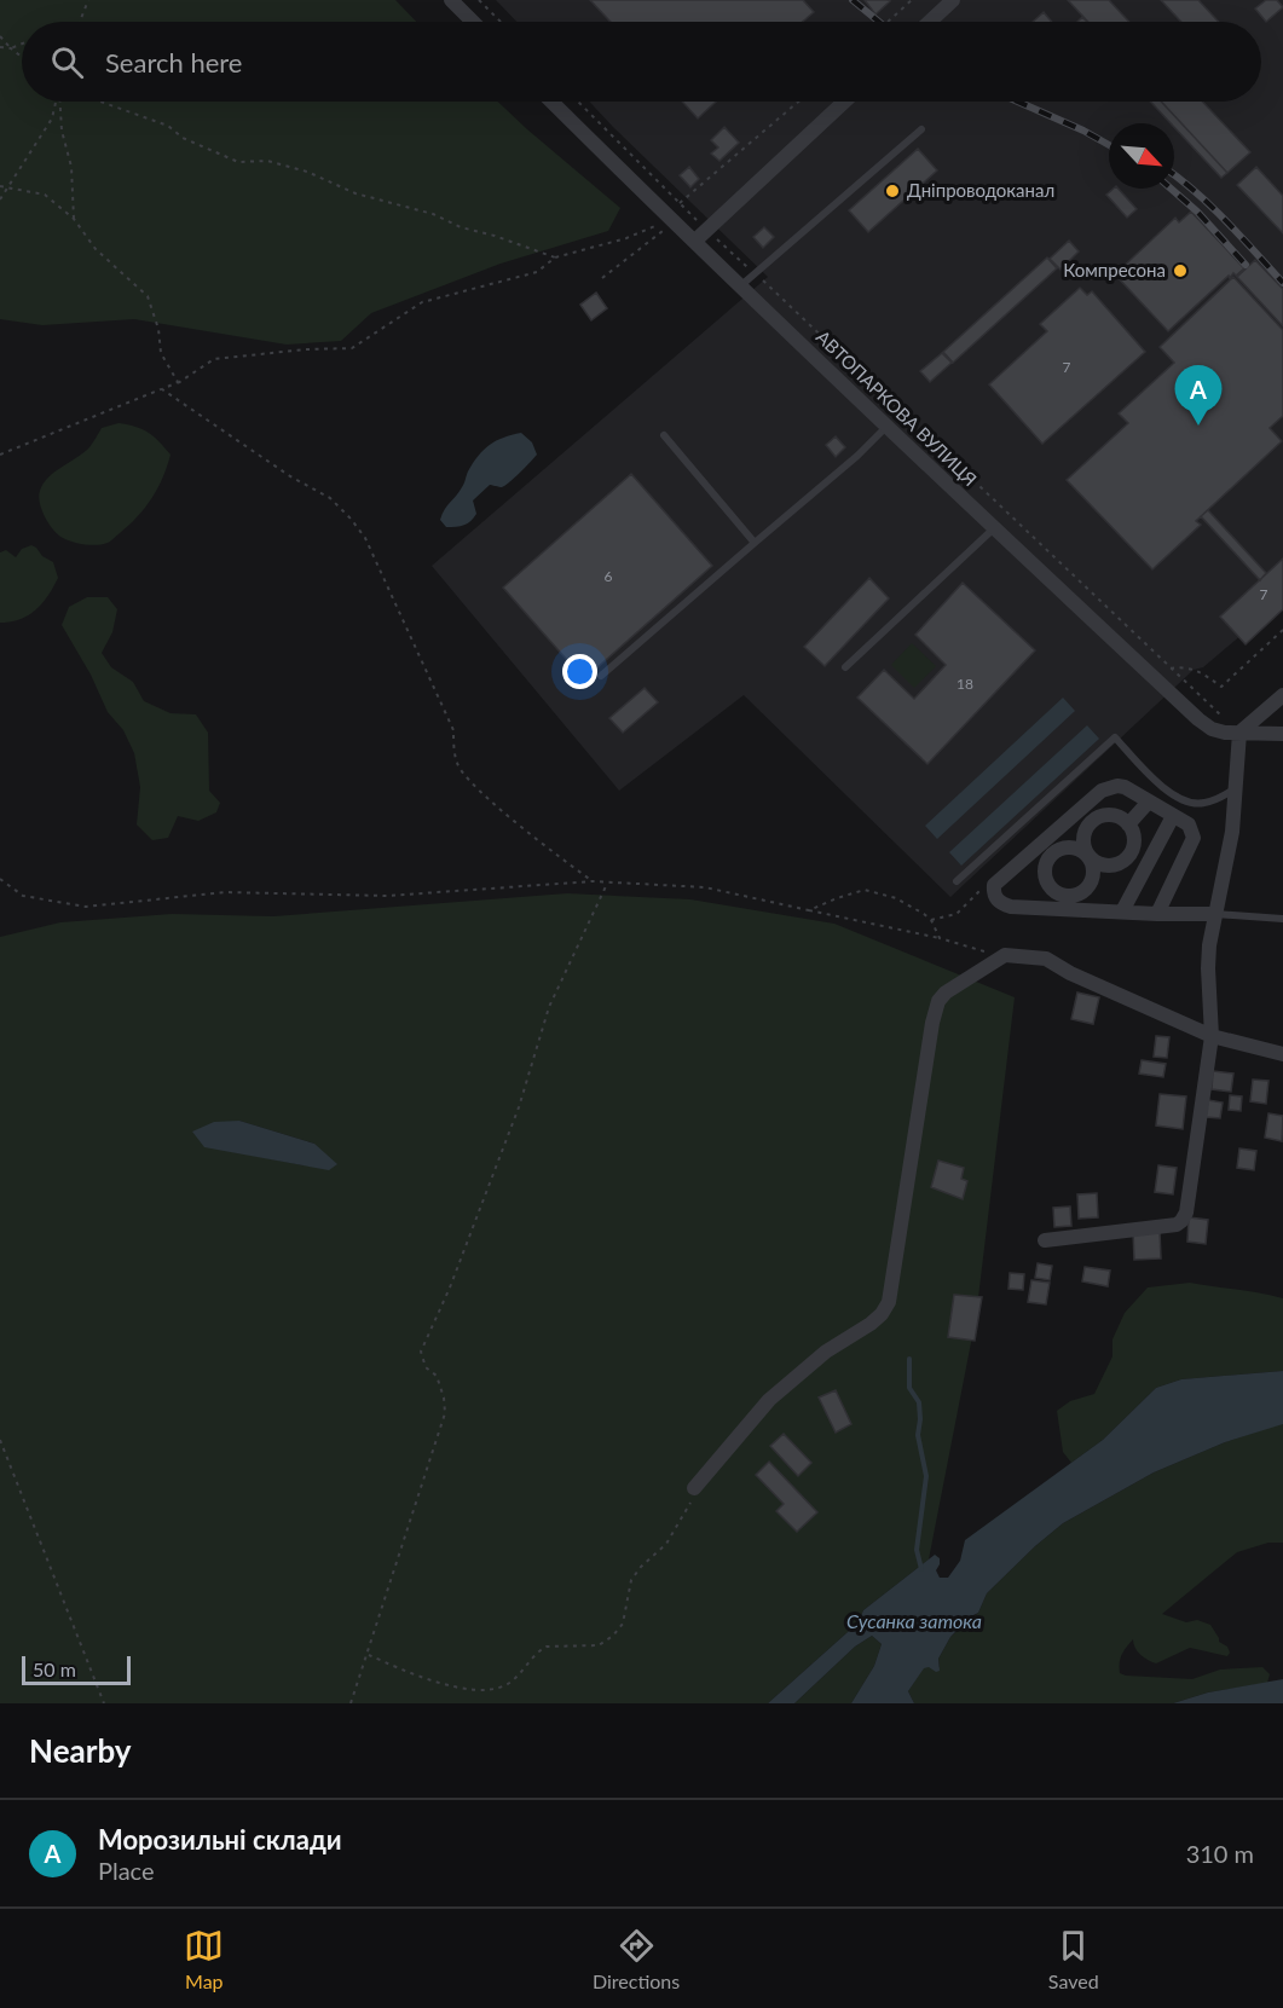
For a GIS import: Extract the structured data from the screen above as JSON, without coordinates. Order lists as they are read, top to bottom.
{
  "streets": {
    "street": ["АВТОПАРКОВА ВУЛИЦЯ"]
  },
  "water": ["Сусанка затока"],
  "places": ["Дніпроводоканал", "Компресона"],
  "house_numbers": [
    "7",
    "6",
    "7",
    "18"
  ],
  "scale_bar": "50 m",
  "north": "bottom right",
  "page": {
    "search": "Search here",
    "pins": "A",
    "scale": "50 m",
    "heading": "Nearby",
    "list": [
      {
        "mark": "A",
        "name": "Морозильні склади",
        "note": "Place",
        "value": "310 m"
      }
    ],
    "nav": ["Map", "Directions", "Saved"]
  }
}
